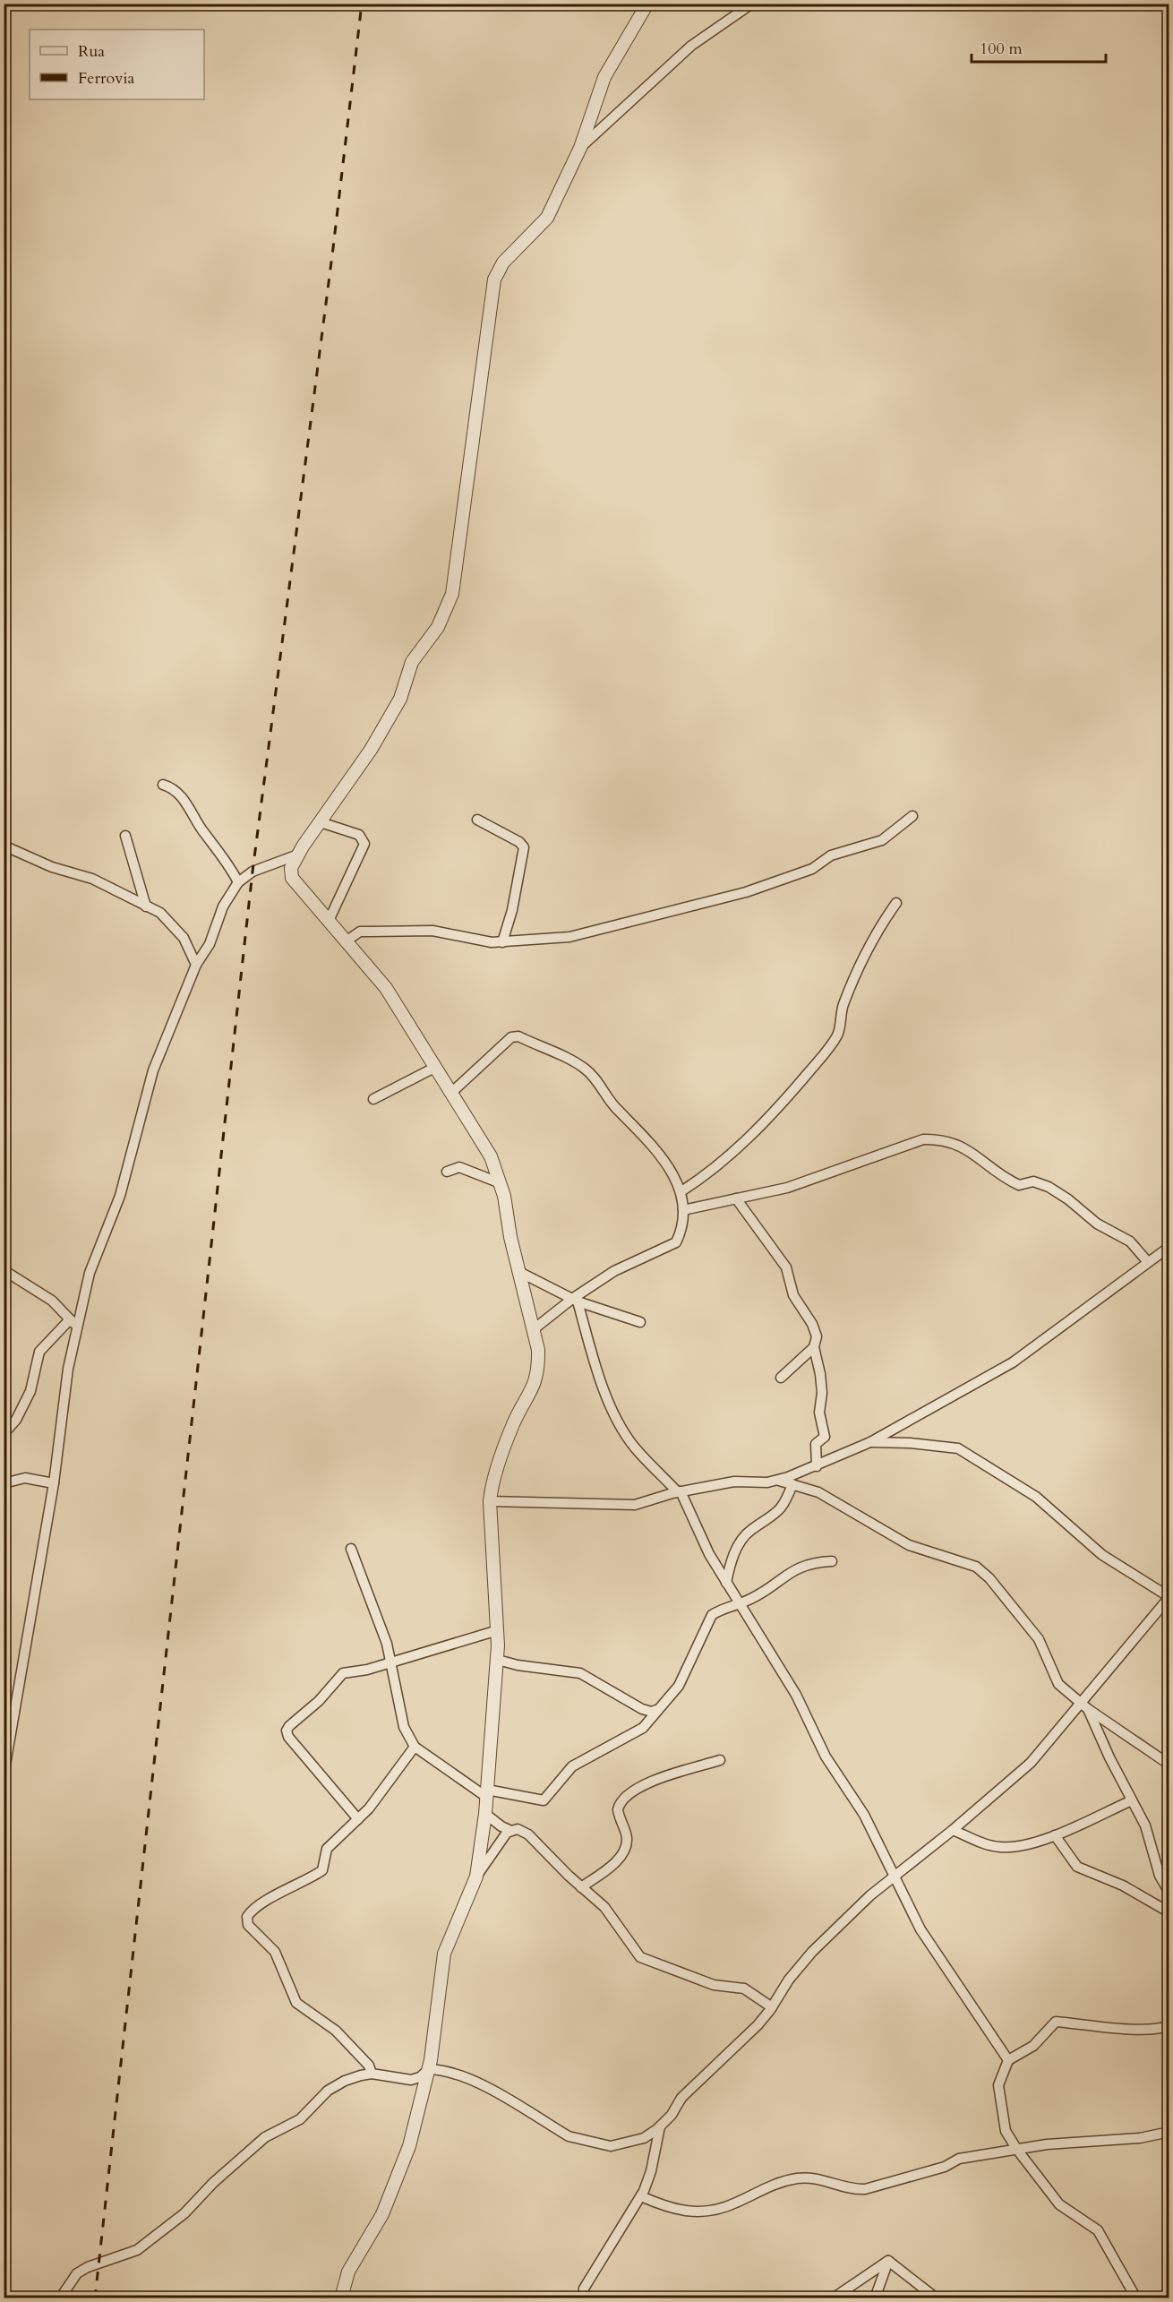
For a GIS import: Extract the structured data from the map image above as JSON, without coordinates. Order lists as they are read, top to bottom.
{
  "legend": ["Rua", "Ferrovia"],
  "scale_bar": "100 m"
}
